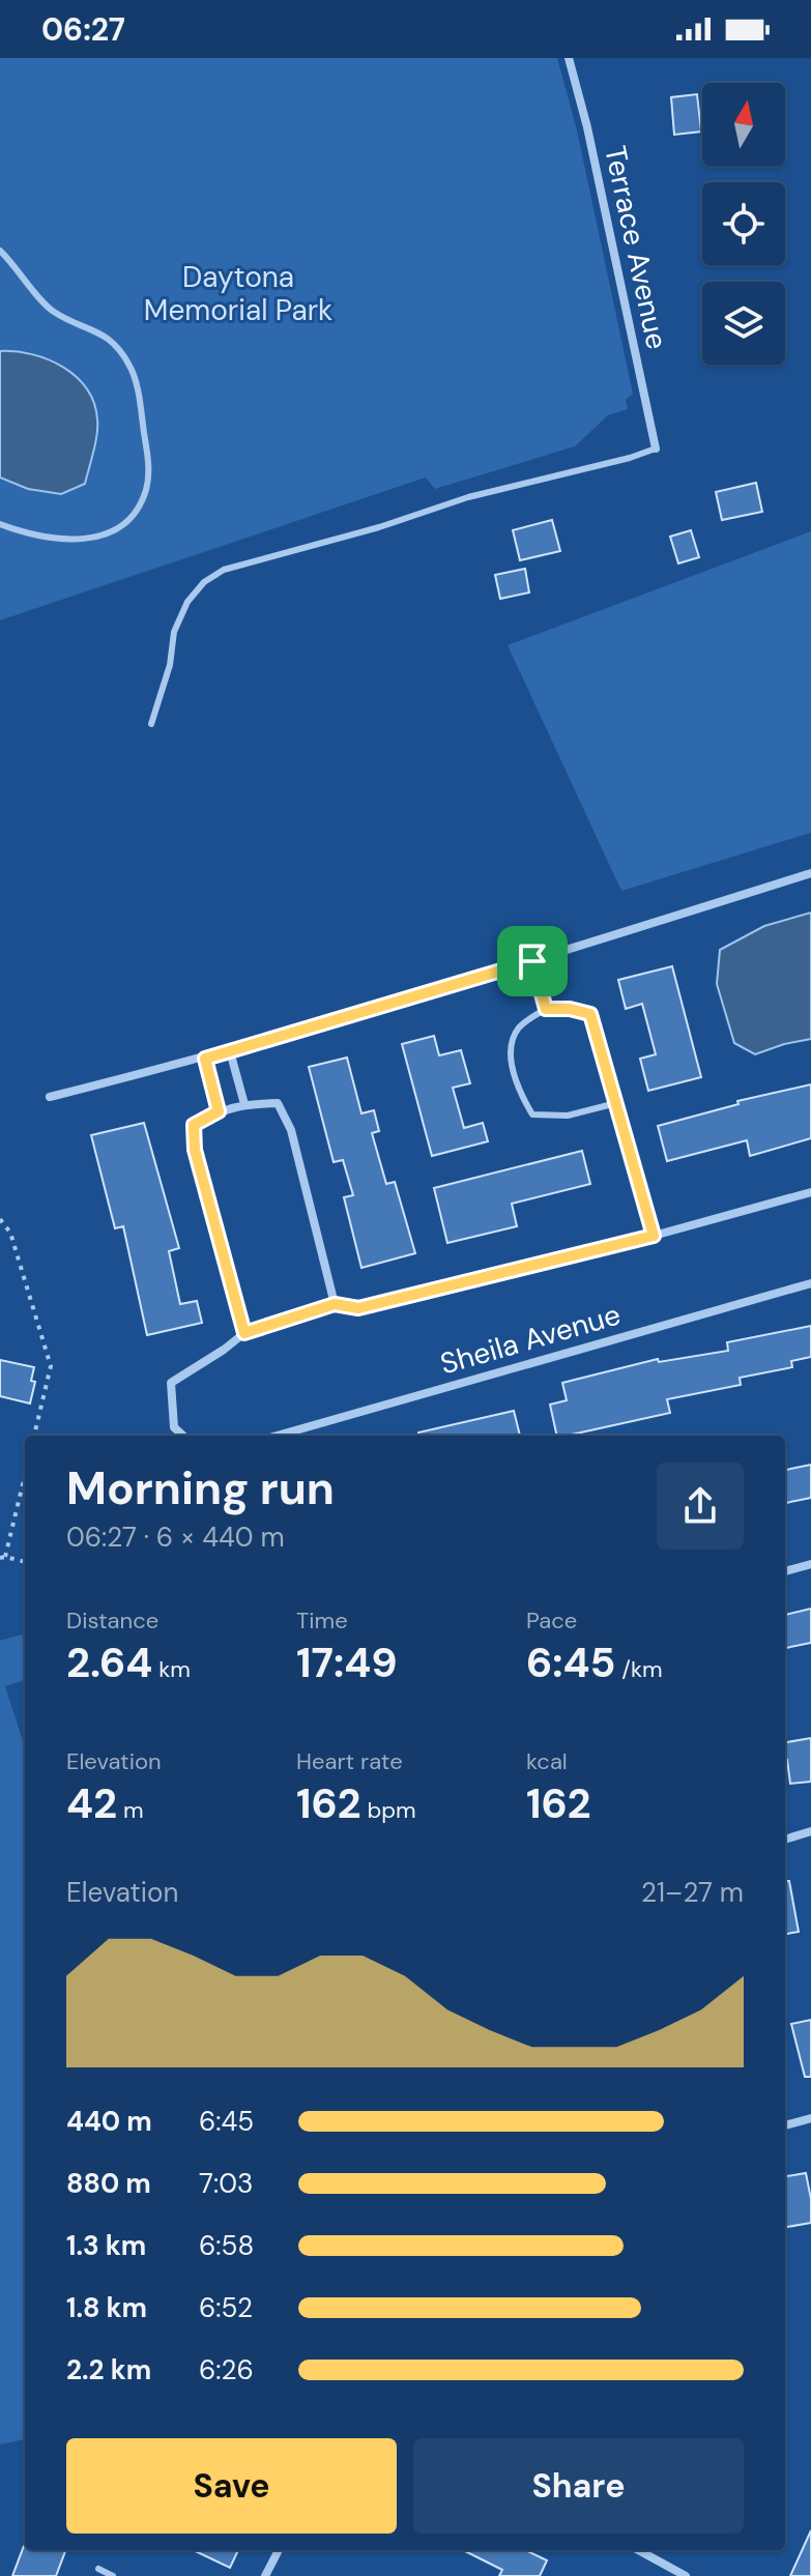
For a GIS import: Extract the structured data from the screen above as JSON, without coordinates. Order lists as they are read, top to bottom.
{
  "streets": {
    "street": ["Terrace Avenue", "Sheila Avenue"]
  },
  "parks": ["Daytona Memorial Park"],
  "north": "top",
  "page": {
    "status": "06:27",
    "heading": ["Morning run", "06:27 · 6 × 440 m"],
    "stats": [
      ["Distance", "2.64 km"],
      ["Time", "17:49"],
      ["Pace", "6:45 /km"],
      ["Elevation", "42 m"],
      ["Heart rate", "162 bpm"],
      ["kcal", "162"]
    ],
    "chart": ["Elevation", "21–27 m"],
    "list": [
      {
        "name": "440 m",
        "note": "6:45"
      },
      {
        "name": "880 m",
        "note": "7:03"
      },
      {
        "name": "1.3 km",
        "note": "6:58"
      },
      {
        "name": "1.8 km",
        "note": "6:52"
      },
      {
        "name": "2.2 km",
        "note": "6:26"
      }
    ],
    "buttons": ["Save", "Share"]
  }
}
